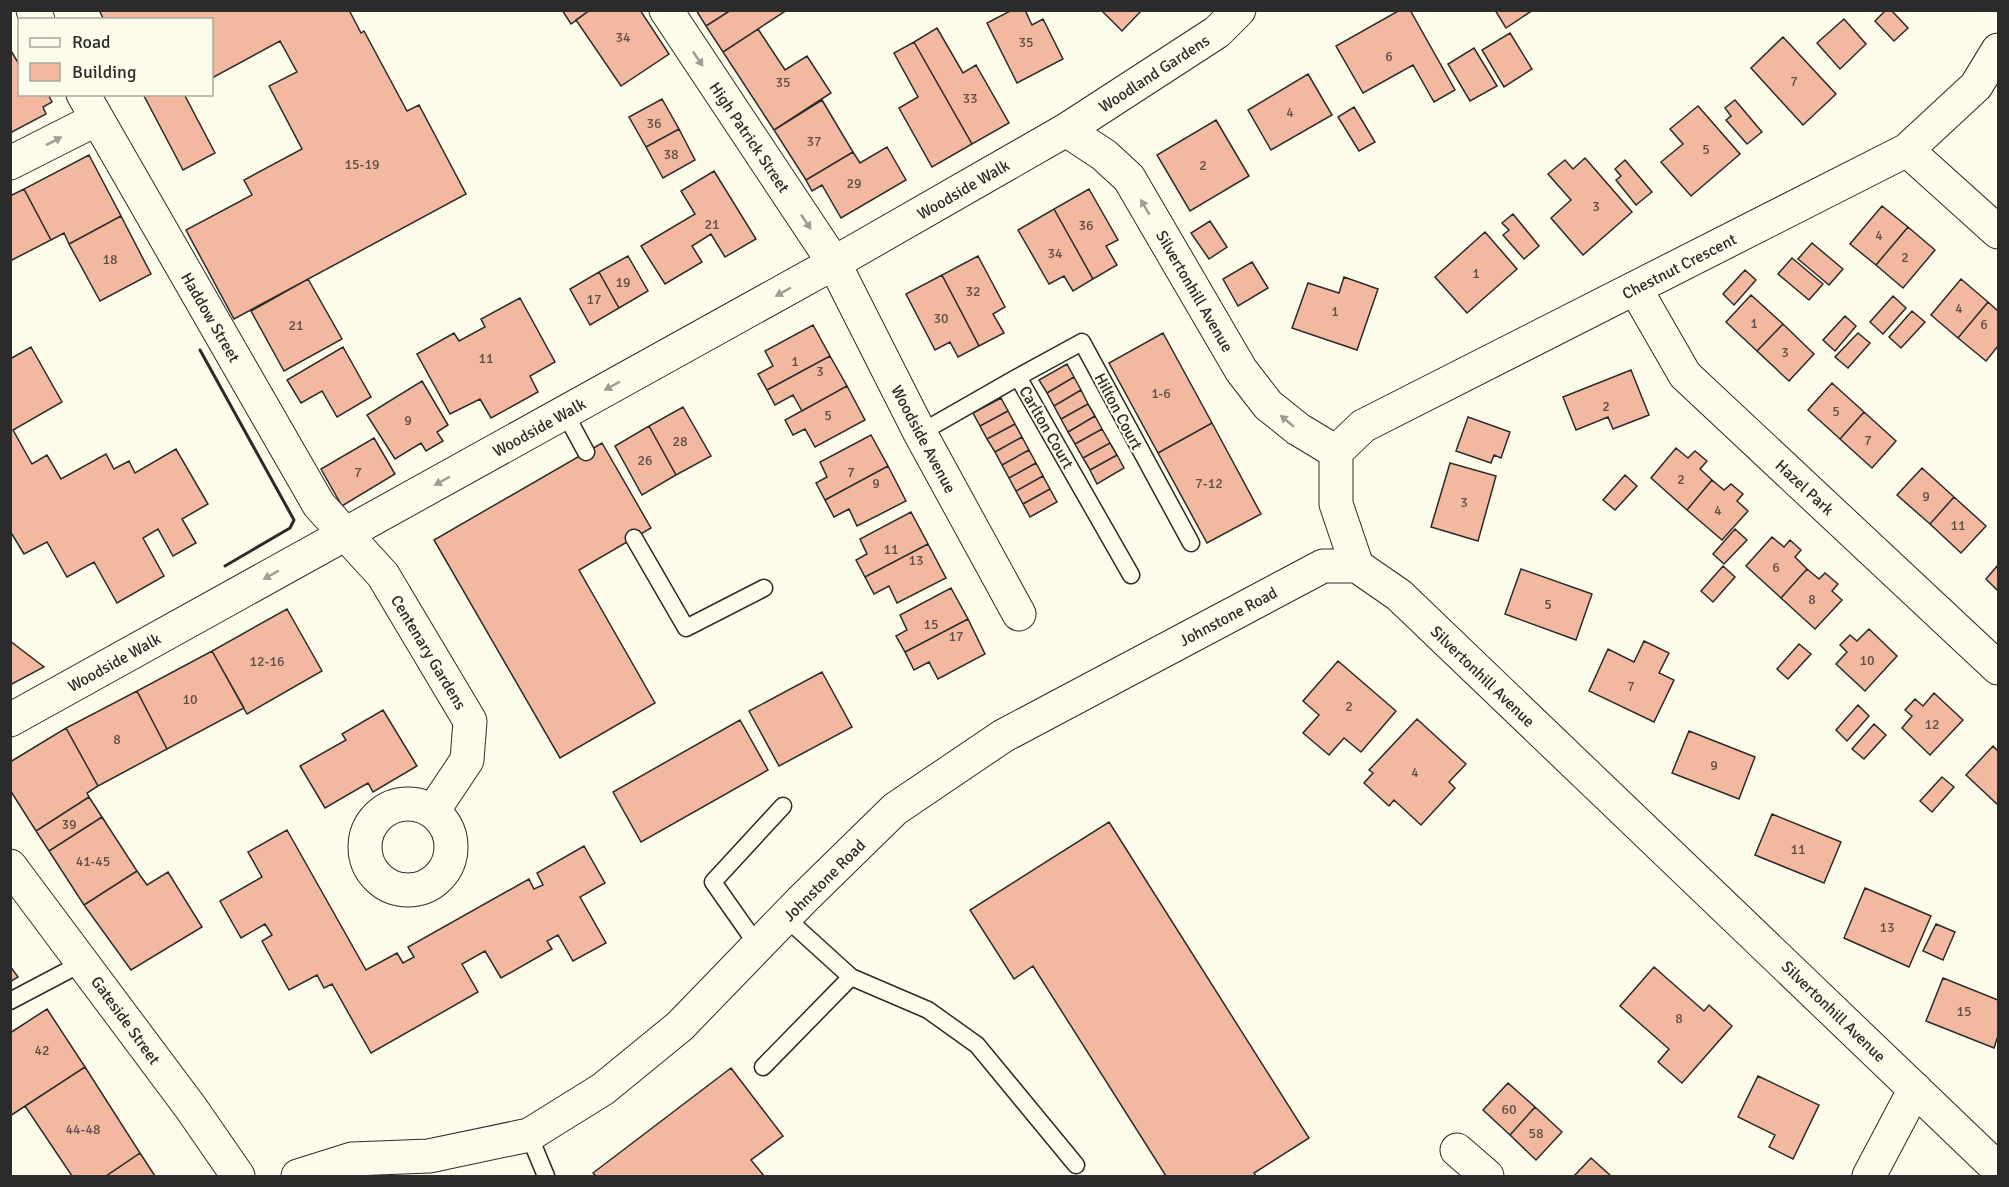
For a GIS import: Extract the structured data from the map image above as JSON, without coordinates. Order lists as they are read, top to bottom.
{
  "streets": {
    "street": [
      "Woodland Gardens",
      "High Patrick Street",
      "Woodside Walk",
      "Chestnut Crescent",
      "Silvertonhill Avenue",
      "Haddow Street",
      "Woodside Avenue",
      "Hazel Park",
      "Johnstone Road",
      "Centenary Gardens",
      "Gateside Street"
    ],
    "lane": ["Hilton Court", "Carlton Court"]
  },
  "crossings": [
    ["Woodland Gardens", "Woodside Walk"],
    ["Woodland Gardens", "Silvertonhill Avenue"],
    ["High Patrick Street", "Woodside Walk"],
    ["High Patrick Street", "Woodside Avenue"],
    ["Woodside Walk", "Silvertonhill Avenue"],
    ["Woodside Walk", "Haddow Street"],
    ["Woodside Walk", "Woodside Avenue"],
    ["Woodside Walk", "Centenary Gardens"],
    ["Chestnut Crescent", "Silvertonhill Avenue"],
    ["Chestnut Crescent", "Hazel Park"],
    ["Silvertonhill Avenue", "Johnstone Road"],
    ["Haddow Street", "Centenary Gardens"],
    ["Hilton Court", "Carlton Court"],
    ["Carlton Court", "Woodside Avenue"]
  ],
  "one_way": ["High Patrick Street", "Woodside Walk"],
  "house_numbers": [
    "34",
    "35",
    "6",
    "7",
    "35",
    "33",
    "4",
    "36",
    "37",
    "5",
    "38",
    "15-19",
    "2",
    "29",
    "3",
    "21",
    "36",
    "4",
    "34",
    "2",
    "18",
    "1",
    "19",
    "32",
    "17",
    "4",
    "1",
    "30",
    "1",
    "6",
    "21",
    "3",
    "11",
    "1",
    "3",
    "1-6",
    "2",
    "5",
    "5",
    "9",
    "7",
    "28",
    "26",
    "7",
    "7",
    "2",
    "9",
    "7-12",
    "9",
    "3",
    "4",
    "11",
    "11",
    "13",
    "6",
    "8",
    "5",
    "15",
    "17",
    "10",
    "12-16",
    "7",
    "10",
    "2",
    "12",
    "8",
    "9",
    "4",
    "39",
    "11",
    "41-45",
    "13",
    "15",
    "8",
    "42",
    "60",
    "44-48",
    "58"
  ],
  "legend": ["Road", "Building"]
}
